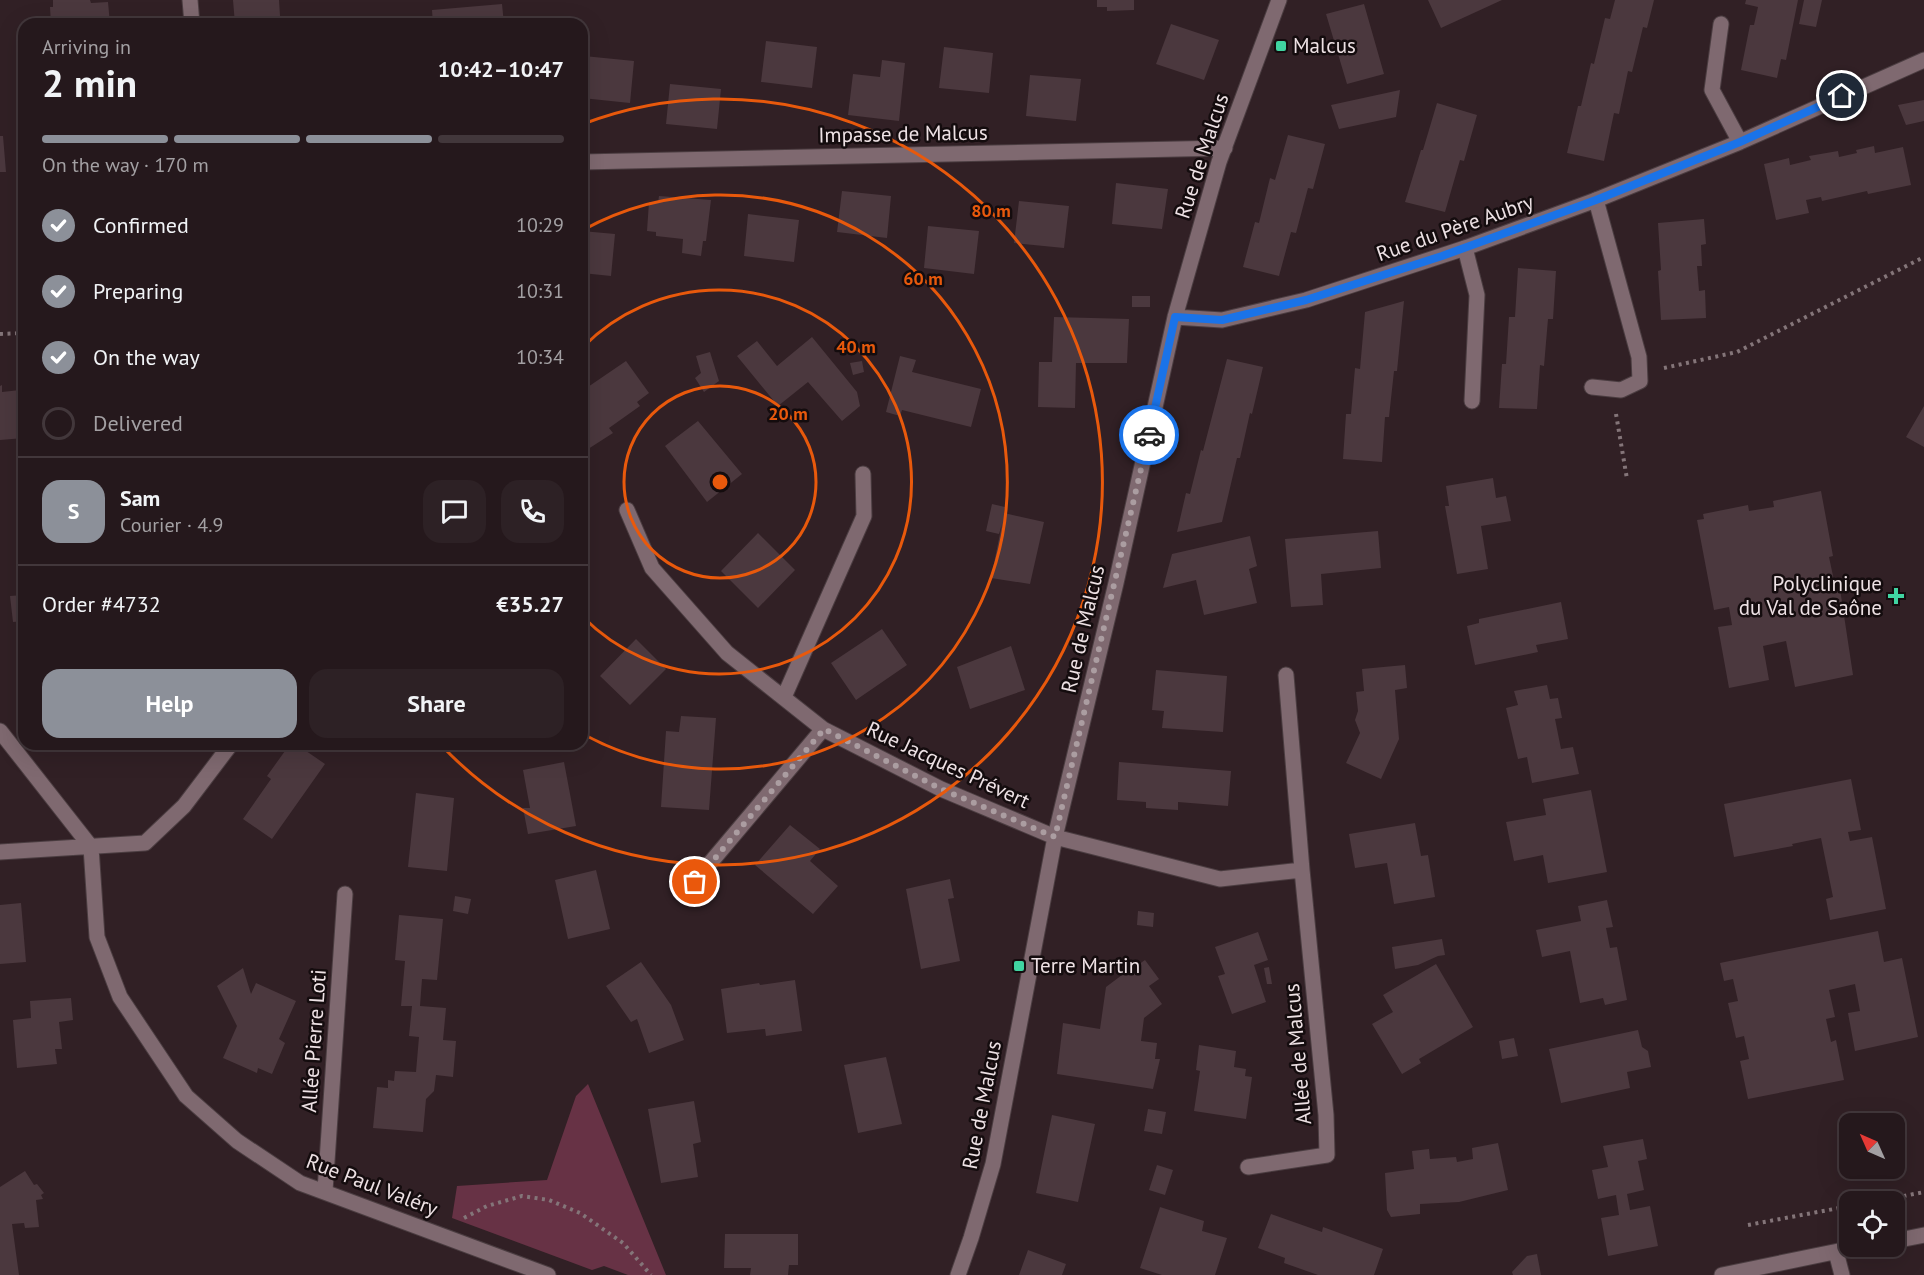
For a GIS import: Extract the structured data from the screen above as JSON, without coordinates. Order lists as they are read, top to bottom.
{
  "streets": {
    "street": [
      "Impasse de Malcus",
      "Rue de Malcus",
      "Rue du Père Aubry",
      "Rue Jacques Prévert",
      "Allée Pierre Loti",
      "Allée de Malcus",
      "Rue Paul Valéry"
    ]
  },
  "crossings": [
    ["Impasse de Malcus", "Rue de Malcus"],
    ["Rue de Malcus", "Rue du Père Aubry"],
    ["Rue de Malcus", "Rue Jacques Prévert"],
    ["Allée Pierre Loti", "Rue Paul Valéry"]
  ],
  "places": {
    "transit": ["Malcus", "Terre Martin"],
    "health": ["Polyclinique du Val de Saône"]
  },
  "north": "top left",
  "page": {
    "heading": ["2 min", "Arriving in", "10:42–10:47"],
    "panel": [
      "Sam",
      "Courier · 4.9",
      "Order #4732",
      "€35.27"
    ],
    "bar": "On the way · 170 m",
    "list": [
      ["Confirmed", "10:29"],
      ["Preparing", "10:31"],
      ["On the way", "10:34"],
      "Delivered"
    ],
    "round": "S",
    "buttons": ["Help", "Share"]
  },
  "rings": [
    "80 m",
    "60 m",
    "40 m",
    "20 m"
  ]
}
